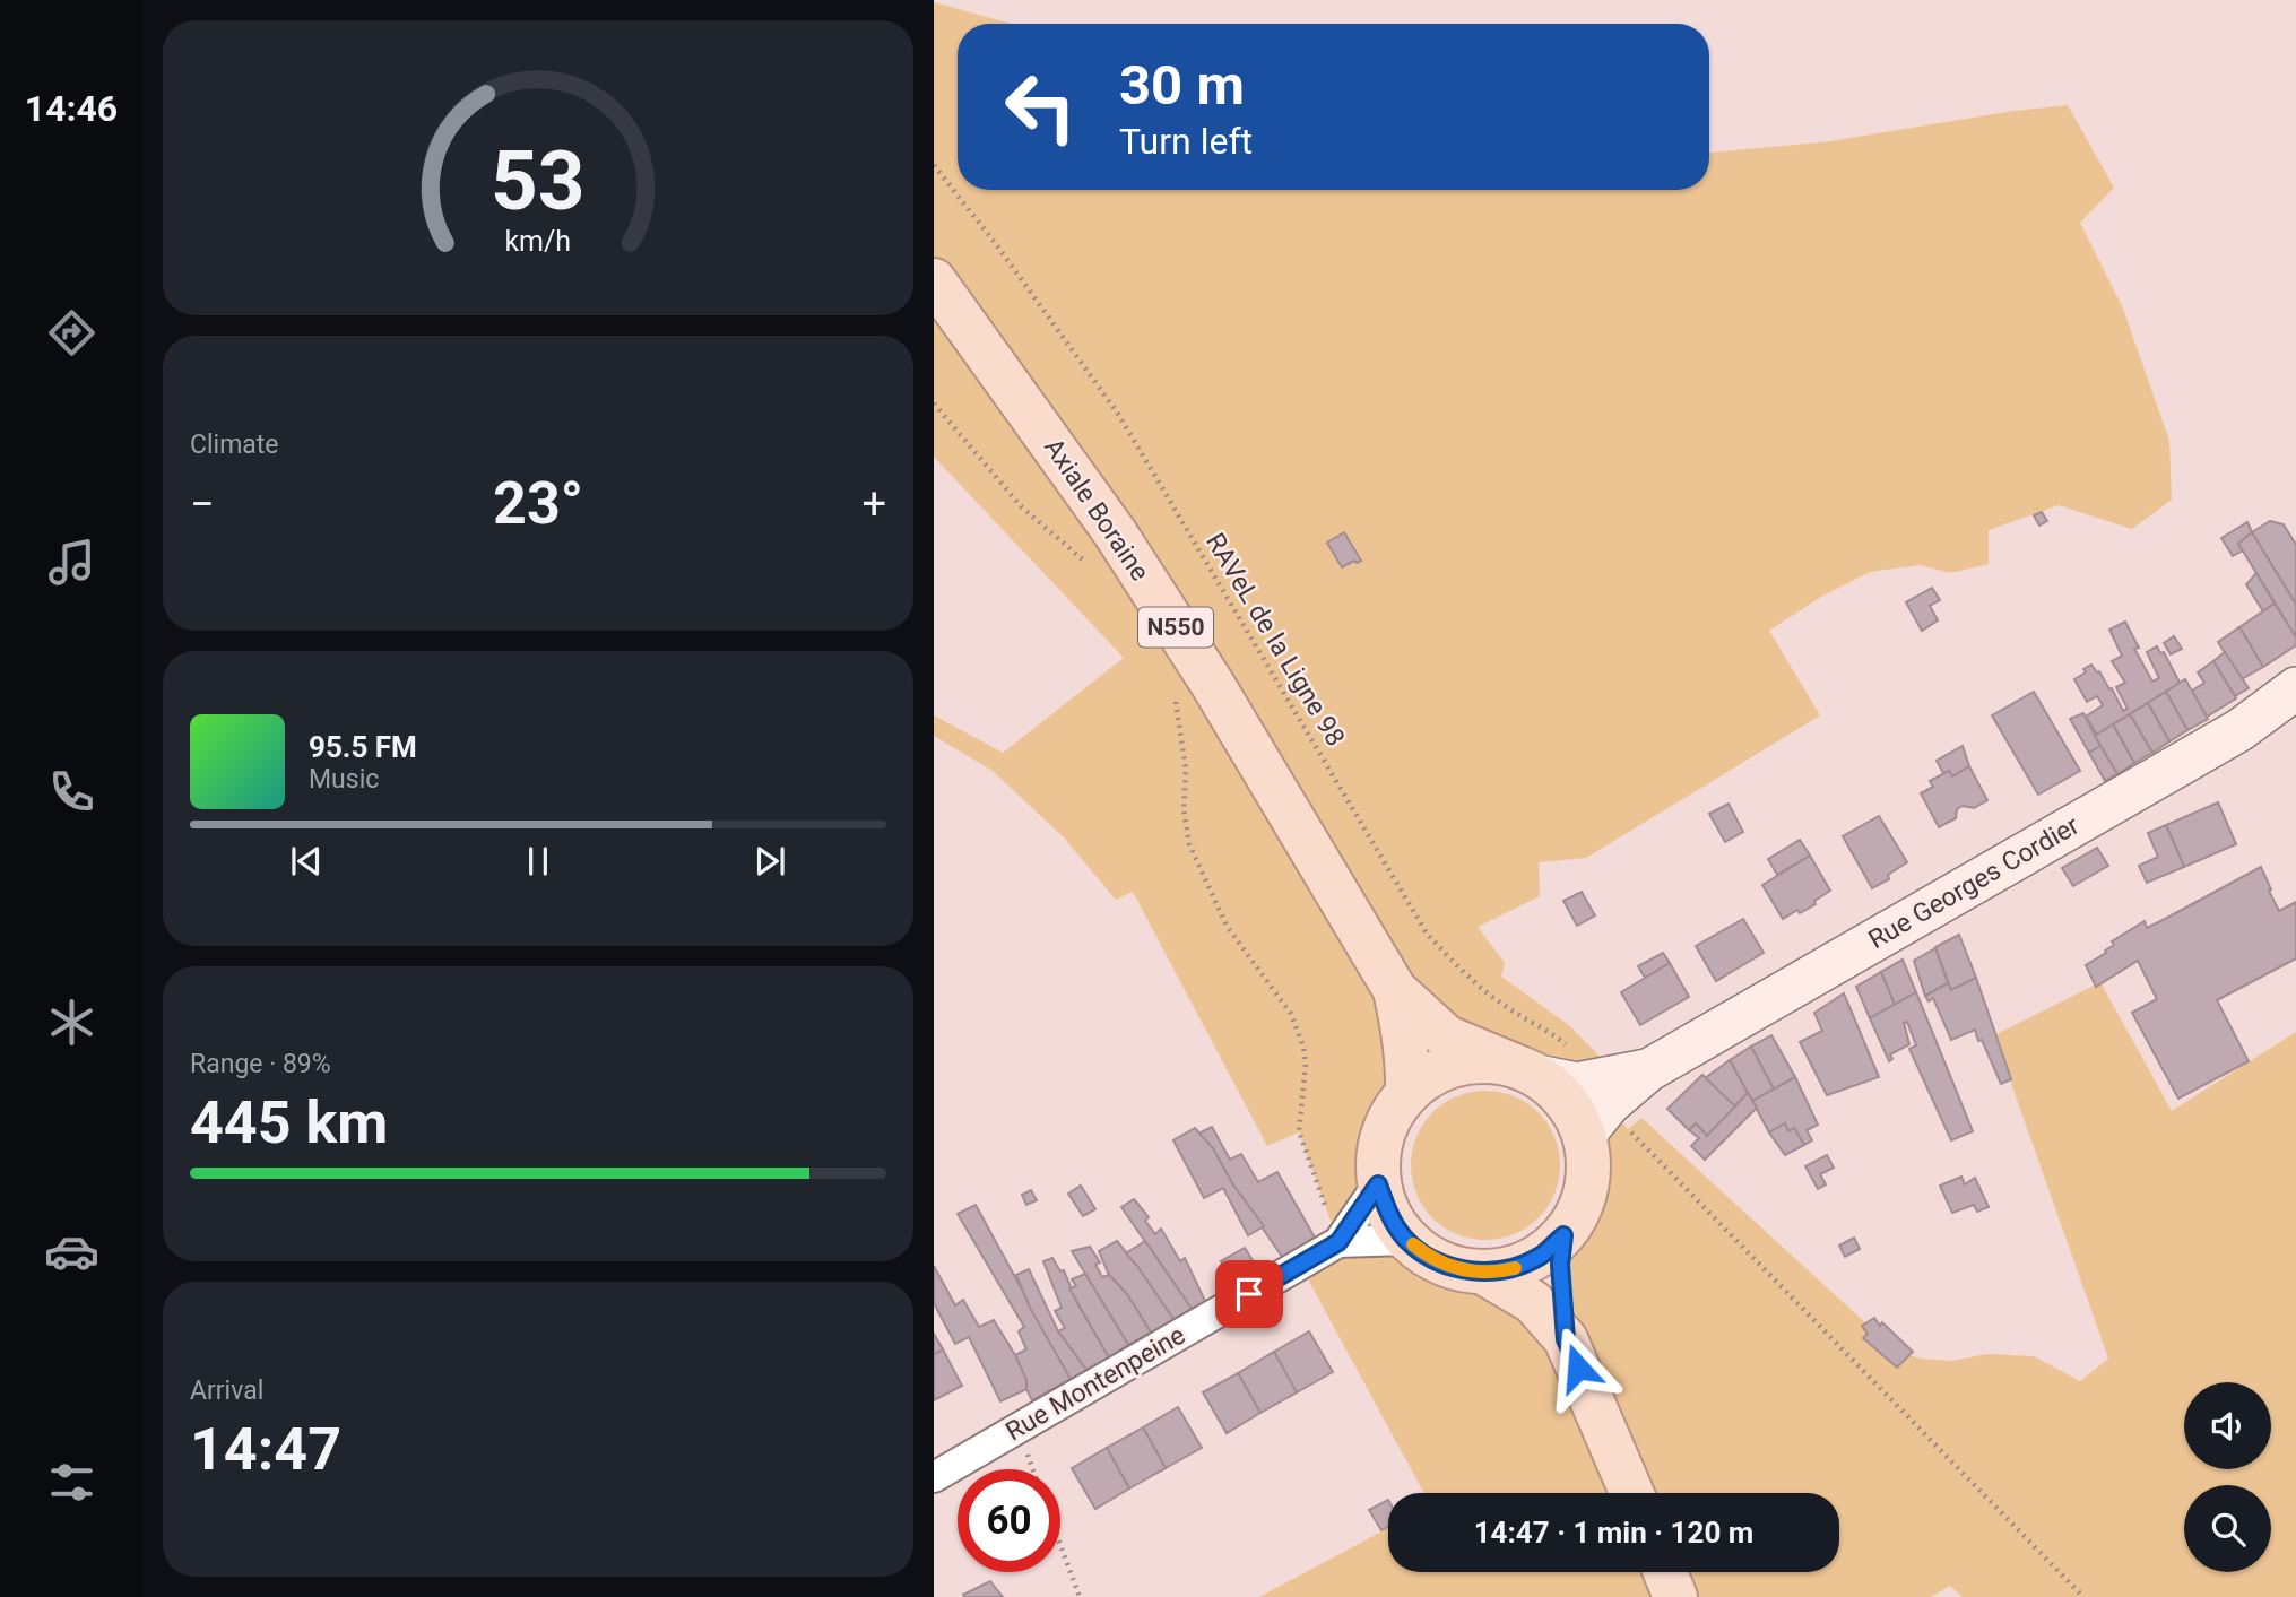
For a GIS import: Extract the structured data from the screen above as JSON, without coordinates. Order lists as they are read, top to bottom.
{
  "streets": {
    "main road": ["Axiale Boraine", "N550"],
    "street": ["Rue Georges Cordier", "Rue Montenpeine"],
    "path": ["RAVeL de la Ligne 98"]
  },
  "crossings": [
    ["Axiale Boraine", "RAVeL de la Ligne 98"],
    ["Axiale Boraine", "Rue Georges Cordier"],
    ["Axiale Boraine", "Rue Montenpeine"],
    ["RAVeL de la Ligne 98", "Rue Georges Cordier"],
    ["RAVeL de la Ligne 98", "Rue Montenpeine"],
    ["Rue Georges Cordier", "Rue Montenpeine"]
  ],
  "page": {
    "tabs": "14:46",
    "turn": ["30 m", "Turn left"],
    "tile": [
      "Climate",
      ["Range · 89%", "445 km"],
      ["Arrival", "14:47"]
    ],
    "heat": ["−", "23°", "+"],
    "song": ["95.5 FM", "Music"],
    "limit": "60",
    "trip": "14:47 · 1 min · 120 m",
    "gauge": ["53", "km/h"]
  }
}
